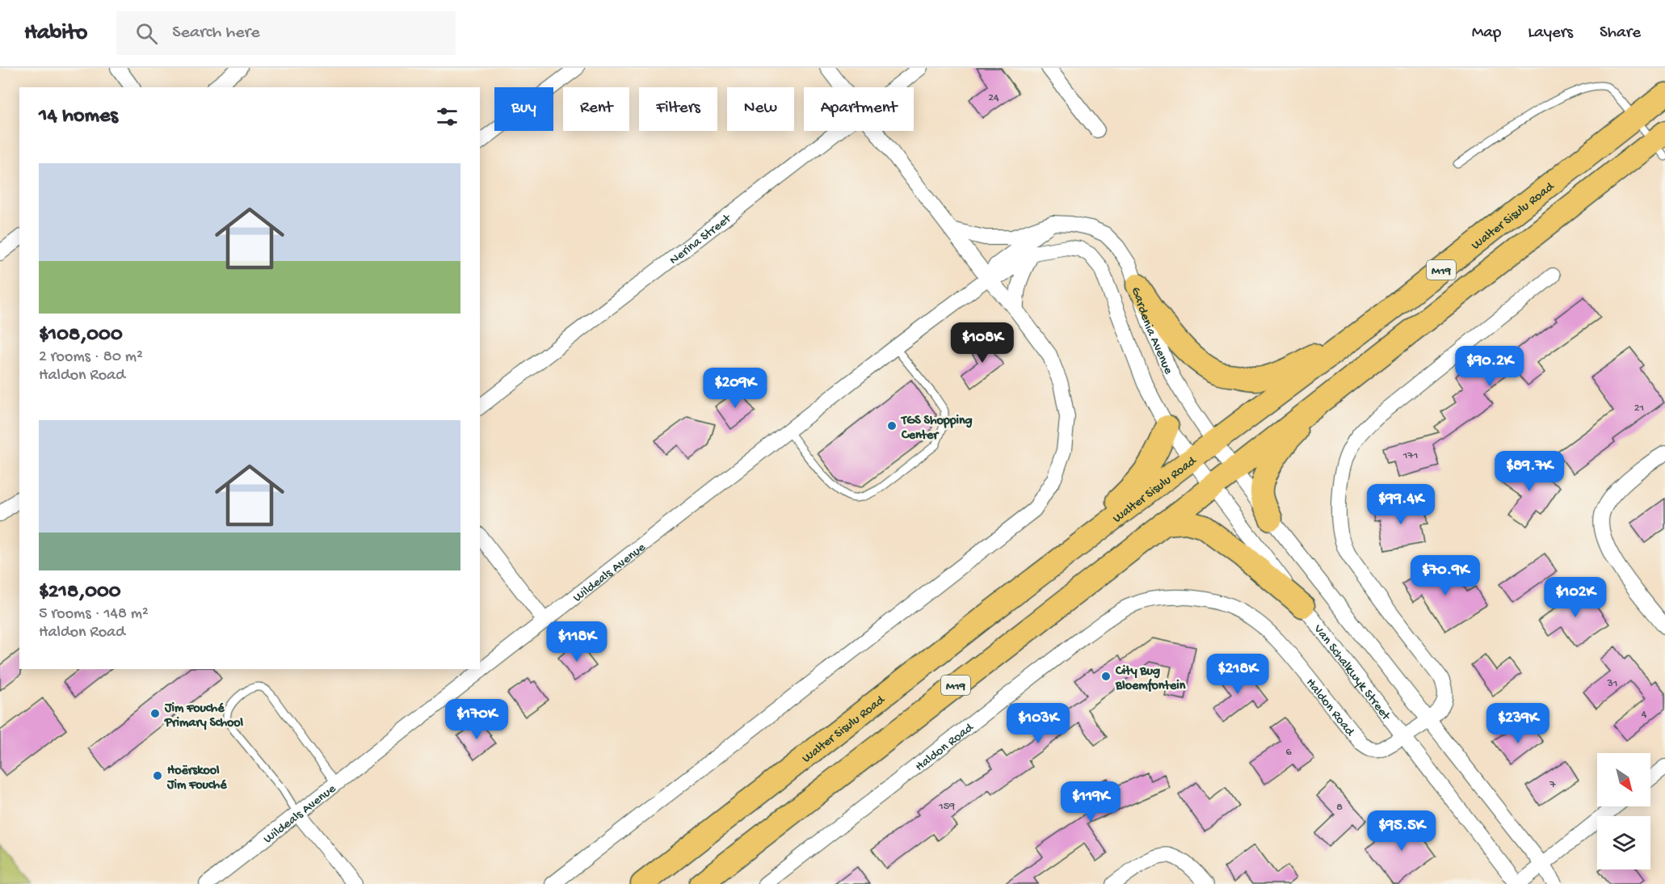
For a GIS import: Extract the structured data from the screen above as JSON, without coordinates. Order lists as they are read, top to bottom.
{
  "streets": {
    "highway": ["Walter Sisulu Road", "M19"],
    "street": [
      "Nerina Street",
      "Gardenia Avenue",
      "Wildeals Avenue",
      "Van Schalkwyk Street",
      "Haldon Road"
    ]
  },
  "crossings": [
    ["Walter Sisulu Road", "Gardenia Avenue"],
    ["Walter Sisulu Road", "Van Schalkwyk Street"],
    ["M19", "Gardenia Avenue"],
    ["M19", "Van Schalkwyk Street"],
    ["Gardenia Avenue", "Van Schalkwyk Street"],
    ["Van Schalkwyk Street", "Haldon Road"]
  ],
  "places": [
    "TGS Shopping Center",
    "City Bug Bloemfontein",
    "Jim Fouché Primary School",
    "Hoërskool Jim Fouché"
  ],
  "house_numbers": [
    "24",
    "21",
    "171",
    "31",
    "4",
    "6",
    "7",
    "159",
    "8"
  ],
  "north": "bottom right",
  "page": {
    "header": "Habito",
    "search": "Search here",
    "nav": ["Map", "Layers", "Share"],
    "chip": [
      "Buy",
      "Rent",
      "Filters",
      "New",
      "Apartment"
    ],
    "heading": "14 homes",
    "list": [
      {
        "name": "$108,000",
        "note": "2 rooms · 80 m² · Haldon Road"
      },
      {
        "name": "$218,000",
        "note": "5 rooms · 148 m² · Haldon Road"
      }
    ],
    "price": [
      "$108K",
      "$90.2K",
      "$209K",
      "$89.7K",
      "$99.4K",
      "$70.9K",
      "$102K",
      "$118K",
      "$218K",
      "$170K",
      "$103K",
      "$239K",
      "$119K",
      "$95.5K"
    ]
  }
}
